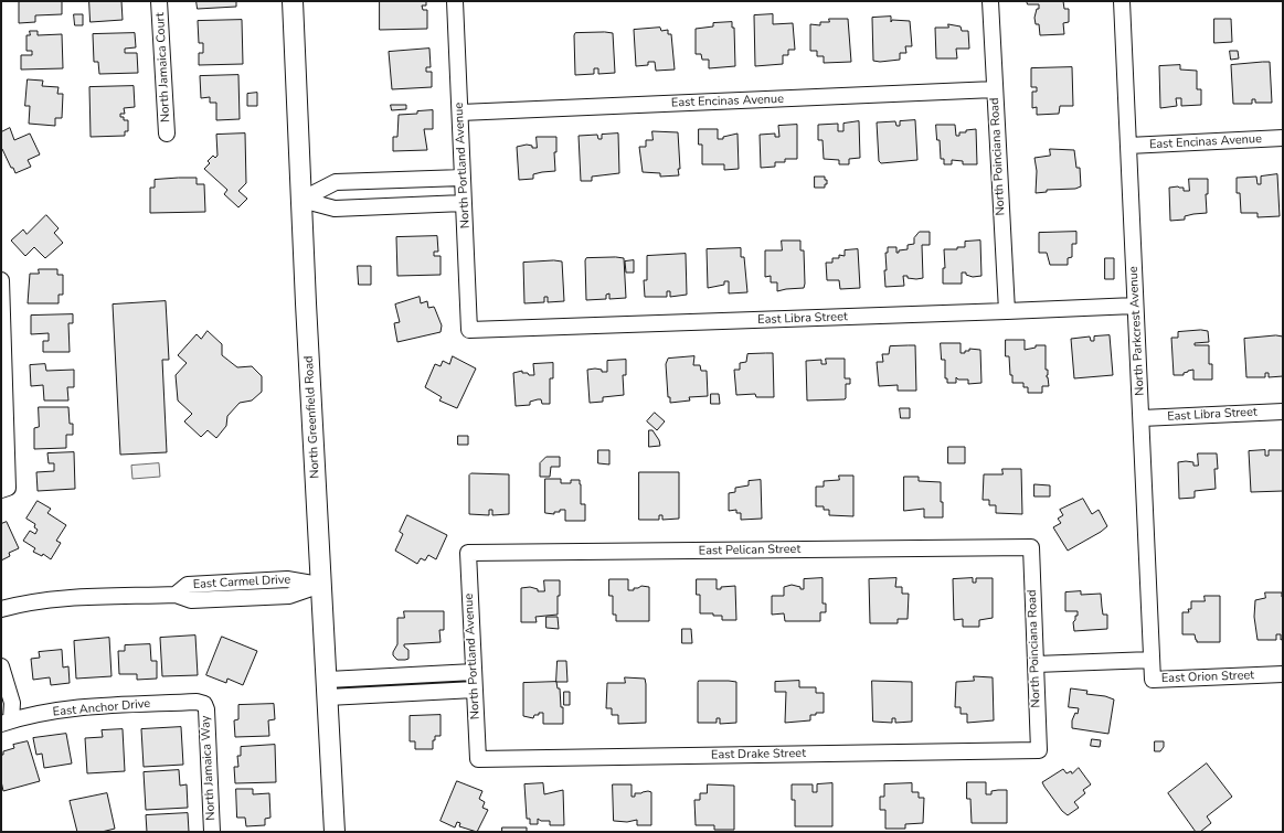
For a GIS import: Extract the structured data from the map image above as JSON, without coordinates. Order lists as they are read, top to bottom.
{
  "streets": {
    "main road": ["North Greenfield Road"],
    "street": [
      "North Jamaica Court",
      "East Encinas Avenue",
      "North Poinciana Road",
      "North Portland Avenue",
      "East Libra Street",
      "North Parkcrest Avenue",
      "East Pelican Street",
      "East Carmel Drive",
      "East Orion Street",
      "East Anchor Drive",
      "East Drake Street",
      "North Jamaica Way"
    ]
  },
  "crossings": [
    ["East Encinas Avenue", "North Poinciana Road"],
    ["East Encinas Avenue", "North Portland Avenue"],
    ["East Encinas Avenue", "North Parkcrest Avenue"],
    ["North Poinciana Road", "East Libra Street"],
    ["North Poinciana Road", "East Pelican Street"],
    ["North Poinciana Road", "East Drake Street"],
    ["North Portland Avenue", "East Libra Street"],
    ["North Portland Avenue", "East Pelican Street"],
    ["North Portland Avenue", "East Drake Street"],
    ["East Libra Street", "North Parkcrest Avenue"],
    ["North Parkcrest Avenue", "East Orion Street"],
    ["North Greenfield Road", "East Carmel Drive"],
    ["East Anchor Drive", "North Jamaica Way"]
  ]
}
